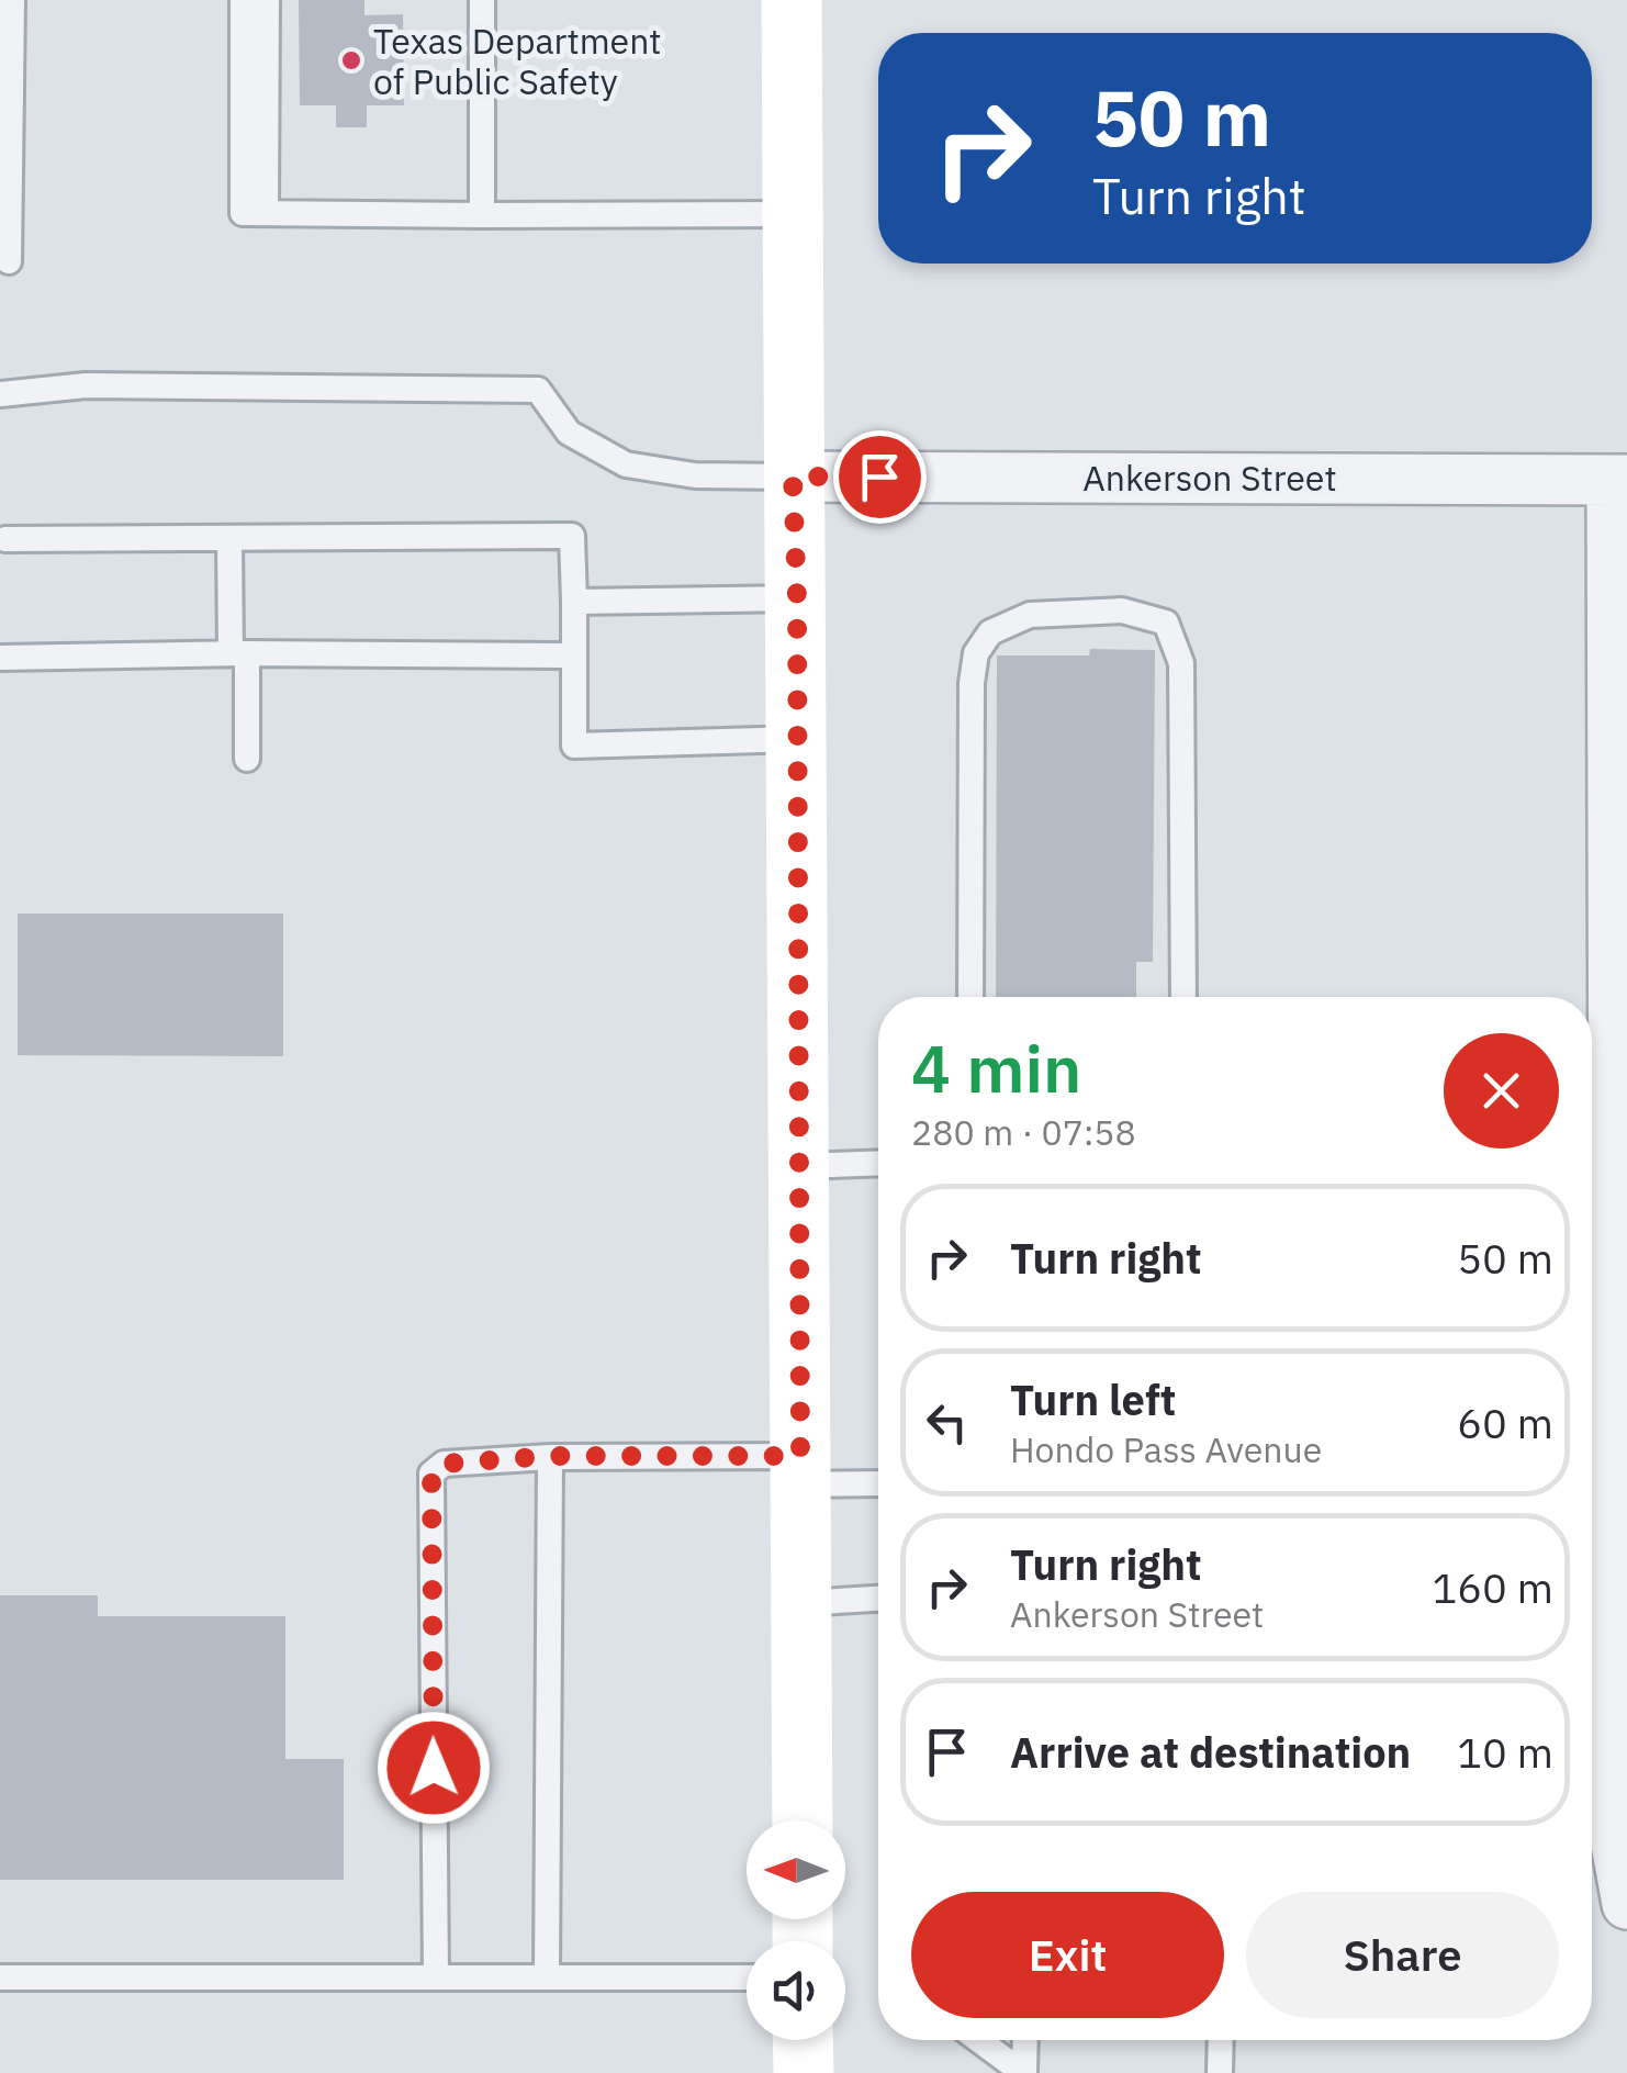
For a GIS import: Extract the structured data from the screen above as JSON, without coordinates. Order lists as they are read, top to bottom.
{
  "streets": {
    "street": ["Ankerson Street"]
  },
  "places": ["Texas Department of Public Safety"],
  "north": "left",
  "page": {
    "turn": ["50 m", "Turn right"],
    "heading": ["4 min", "280 m · 07:58"],
    "list": [
      {
        "name": "Turn right",
        "value": "50 m"
      },
      {
        "name": "Turn left",
        "note": "Hondo Pass Avenue",
        "value": "60 m"
      },
      {
        "name": "Turn right",
        "note": "Ankerson Street",
        "value": "160 m"
      },
      {
        "name": "Arrive at destination",
        "value": "10 m"
      }
    ],
    "buttons": ["Exit", "Share"]
  }
}
